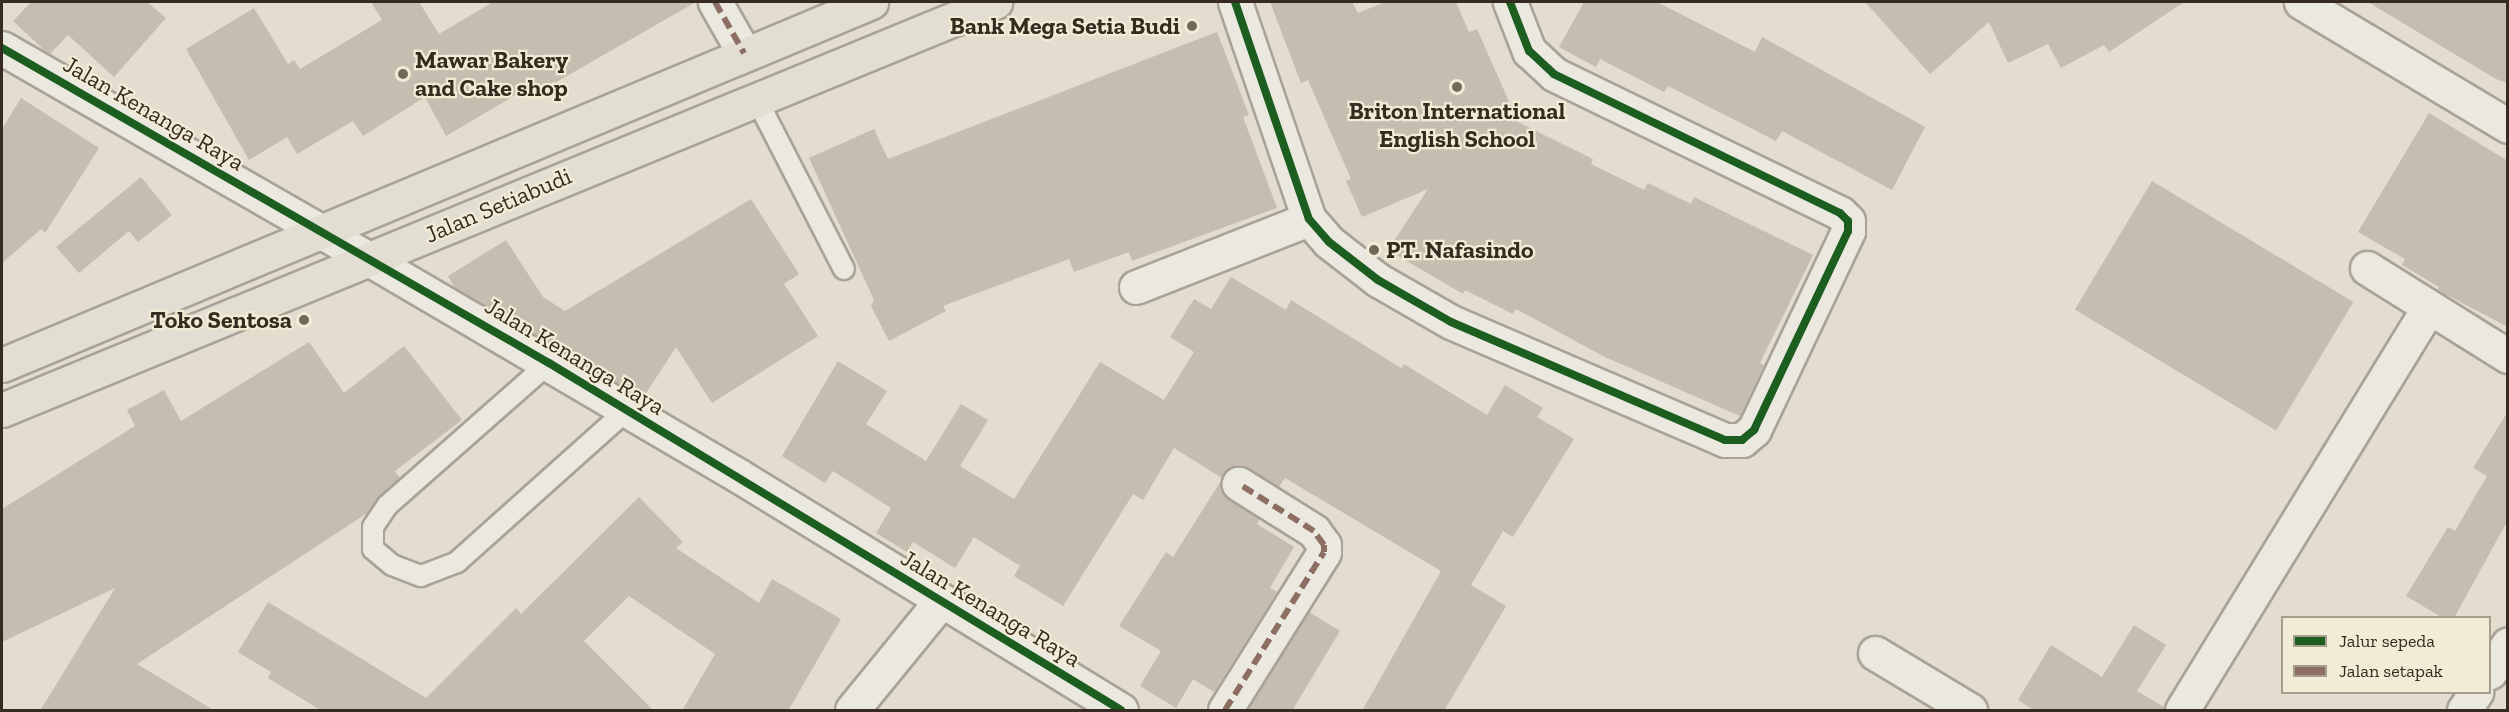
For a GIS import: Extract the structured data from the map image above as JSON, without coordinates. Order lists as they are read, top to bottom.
{
  "streets": {
    "main road": ["Jalan Setiabudi"],
    "street": ["Jalan Kenanga Raya"]
  },
  "crossings": [
    ["Jalan Kenanga Raya", "Jalan Setiabudi"]
  ],
  "places": [
    "Bank Mega Setia Budi",
    "Mawar Bakery and Cake shop",
    "Briton International English School",
    "PT. Nafasindo",
    "Toko Sentosa"
  ],
  "legend": ["Jalur sepeda", "Jalan setapak"]
}
